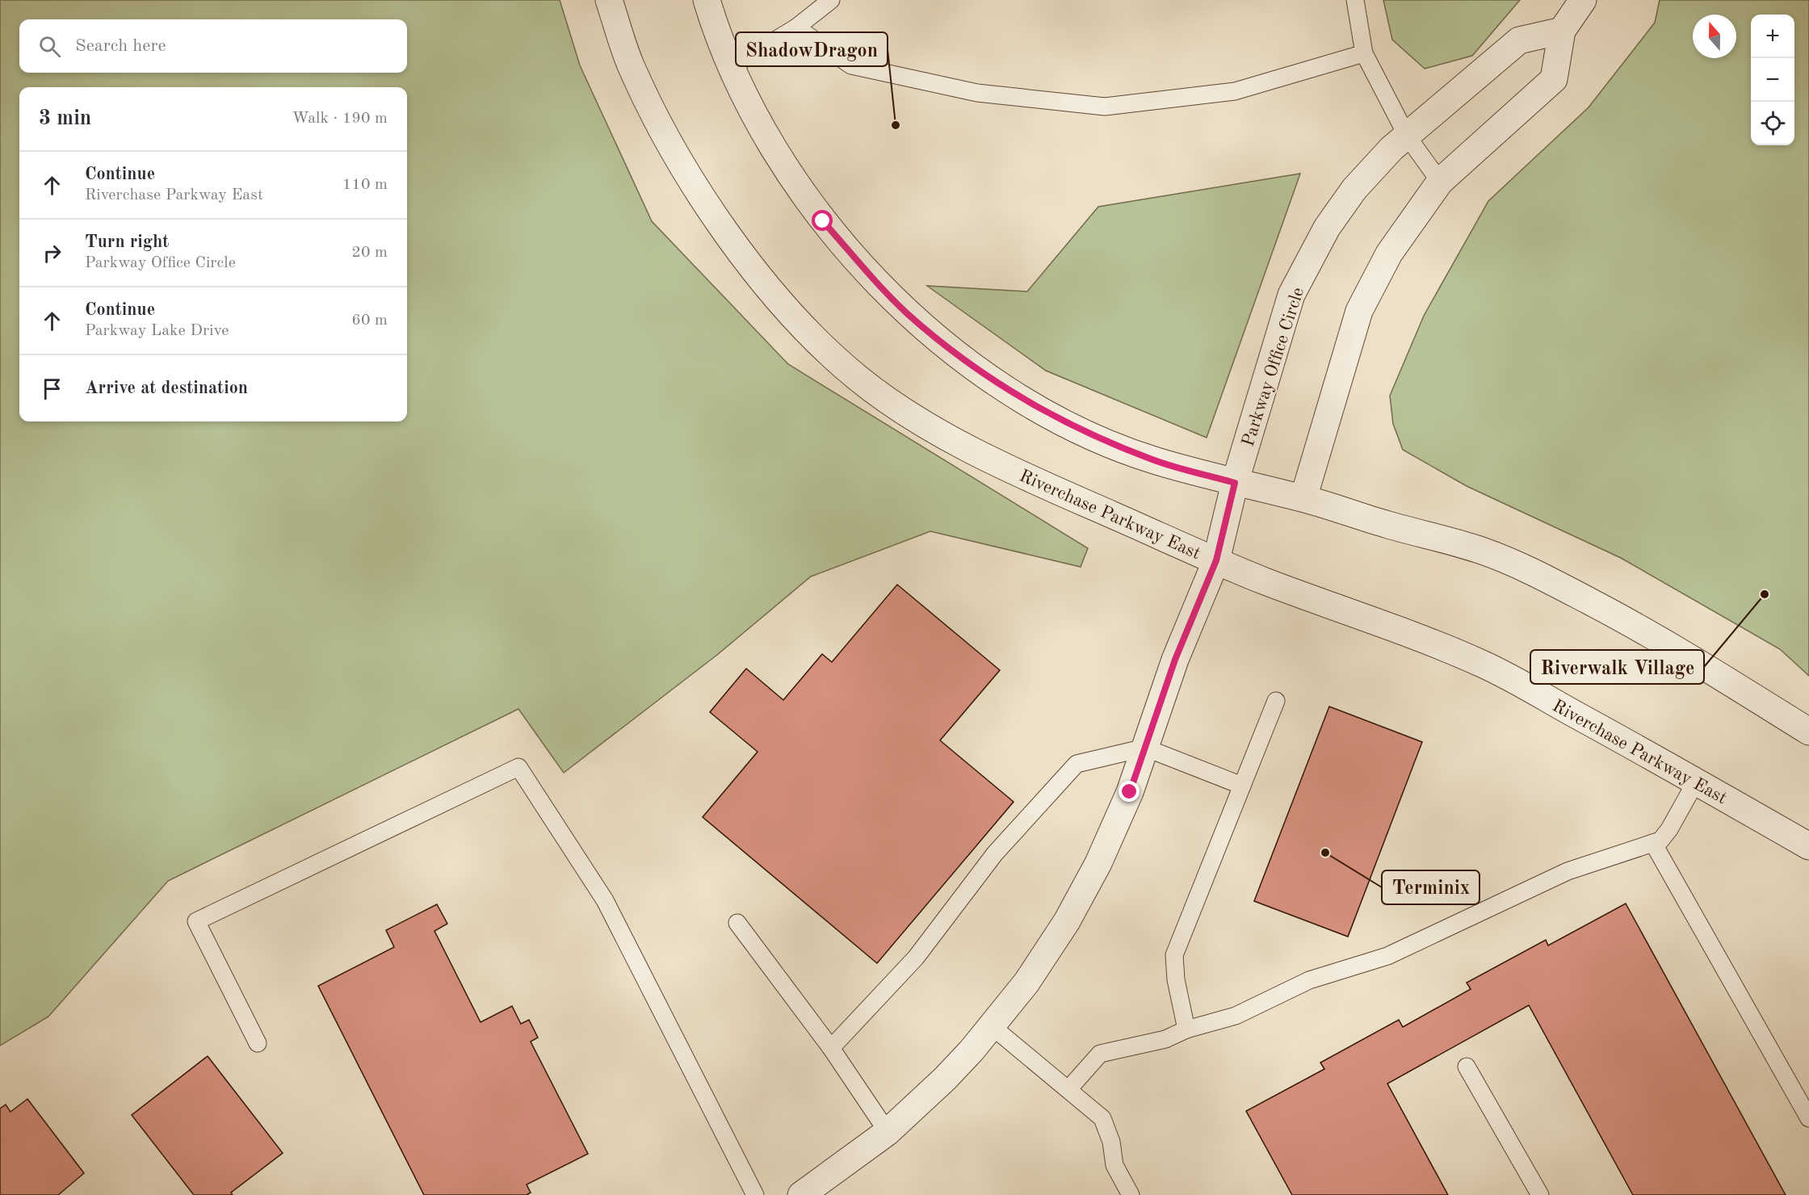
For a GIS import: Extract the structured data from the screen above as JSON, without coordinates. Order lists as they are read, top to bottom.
{
  "streets": {
    "street": ["Parkway Office Circle", "Riverchase Parkway East"]
  },
  "crossings": [
    ["Parkway Office Circle", "Riverchase Parkway East"]
  ],
  "places": ["ShadowDragon", "Riverwalk Village", "Terminix"],
  "north": "top",
  "page": {
    "map_buttons": ["+", "−"],
    "search": "Search here",
    "heading": ["3 min", "Walk · 190 m"],
    "list": [
      ["Continue", "Riverchase Parkway East", "110 m"],
      ["Turn right", "Parkway Office Circle", "20 m"],
      ["Continue", "Parkway Lake Drive", "60 m"],
      "Arrive at destination"
    ]
  }
}
